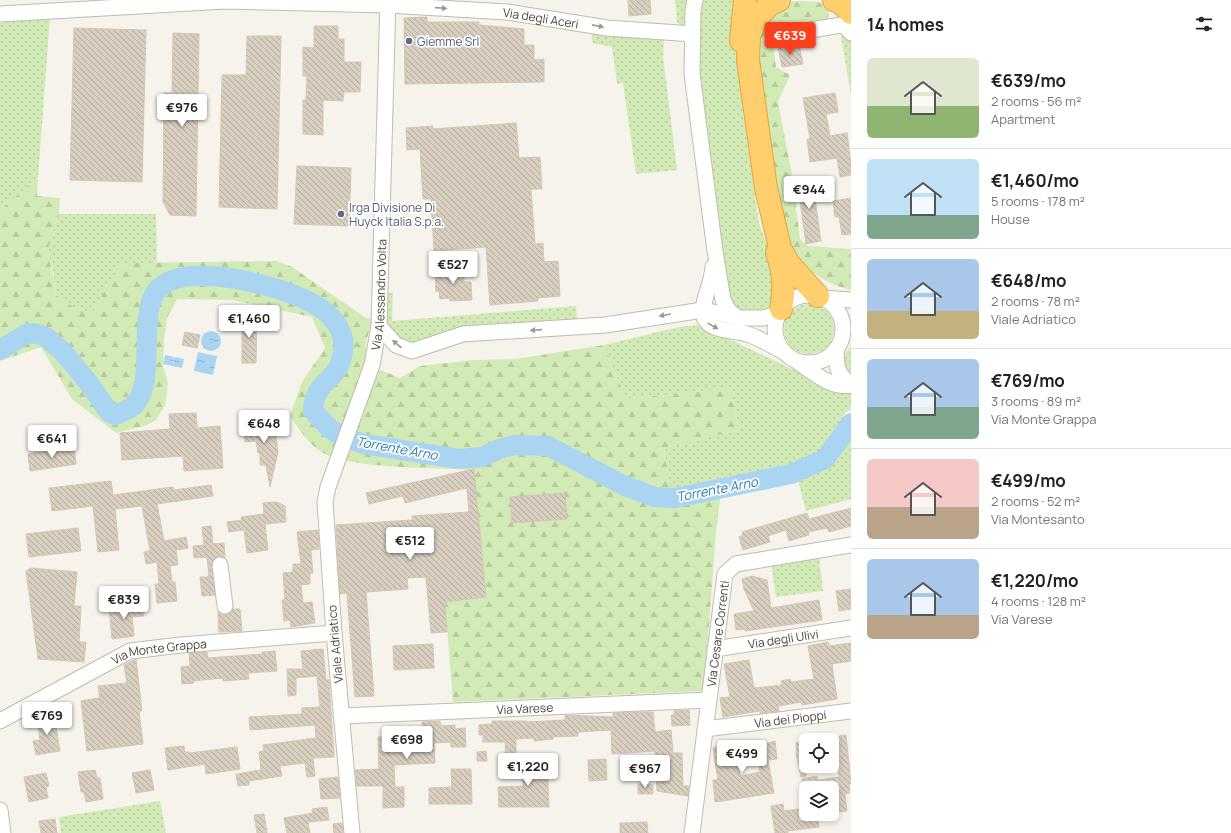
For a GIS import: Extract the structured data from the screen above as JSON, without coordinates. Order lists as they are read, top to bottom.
{
  "streets": {
    "street": [
      "Via degli Aceri",
      "Via Alessandro Volta",
      "Via Cesare Correnti",
      "Via degli Ulivi",
      "Viale Adriatico",
      "Via Monte Grappa",
      "Via Varese",
      "Via dei Pioppi"
    ]
  },
  "crossings": [
    ["Via degli Aceri", "Via Alessandro Volta"],
    ["Via Alessandro Volta", "Viale Adriatico"],
    ["Via Cesare Correnti", "Via degli Ulivi"],
    ["Via Cesare Correnti", "Via Varese"],
    ["Via Cesare Correnti", "Via dei Pioppi"],
    ["Viale Adriatico", "Via Monte Grappa"],
    ["Viale Adriatico", "Via Varese"]
  ],
  "one_way": ["Via degli Aceri"],
  "water": ["Torrente Arno"],
  "places": ["Giemme Srl", "Irga Divisione Di Huyck Italia S.p.a."],
  "page": {
    "heading": "14 homes",
    "price": [
      "€639",
      "€976",
      "€944",
      "€527",
      "€1,460",
      "€648",
      "€641",
      "€512",
      "€839",
      "€769",
      "€698",
      "€499",
      "€1,220",
      "€967"
    ],
    "list": [
      {
        "name": "€639/mo",
        "note": "2 rooms · 56 m² · Apartment"
      },
      {
        "name": "€1,460/mo",
        "note": "5 rooms · 178 m² · House"
      },
      {
        "name": "€648/mo",
        "note": "2 rooms · 78 m² · Viale Adriatico"
      },
      {
        "name": "€769/mo",
        "note": "3 rooms · 89 m² · Via Monte Grappa"
      },
      {
        "name": "€499/mo",
        "note": "2 rooms · 52 m² · Via Montesanto"
      },
      {
        "name": "€1,220/mo",
        "note": "4 rooms · 128 m² · Via Varese"
      }
    ]
  }
}
